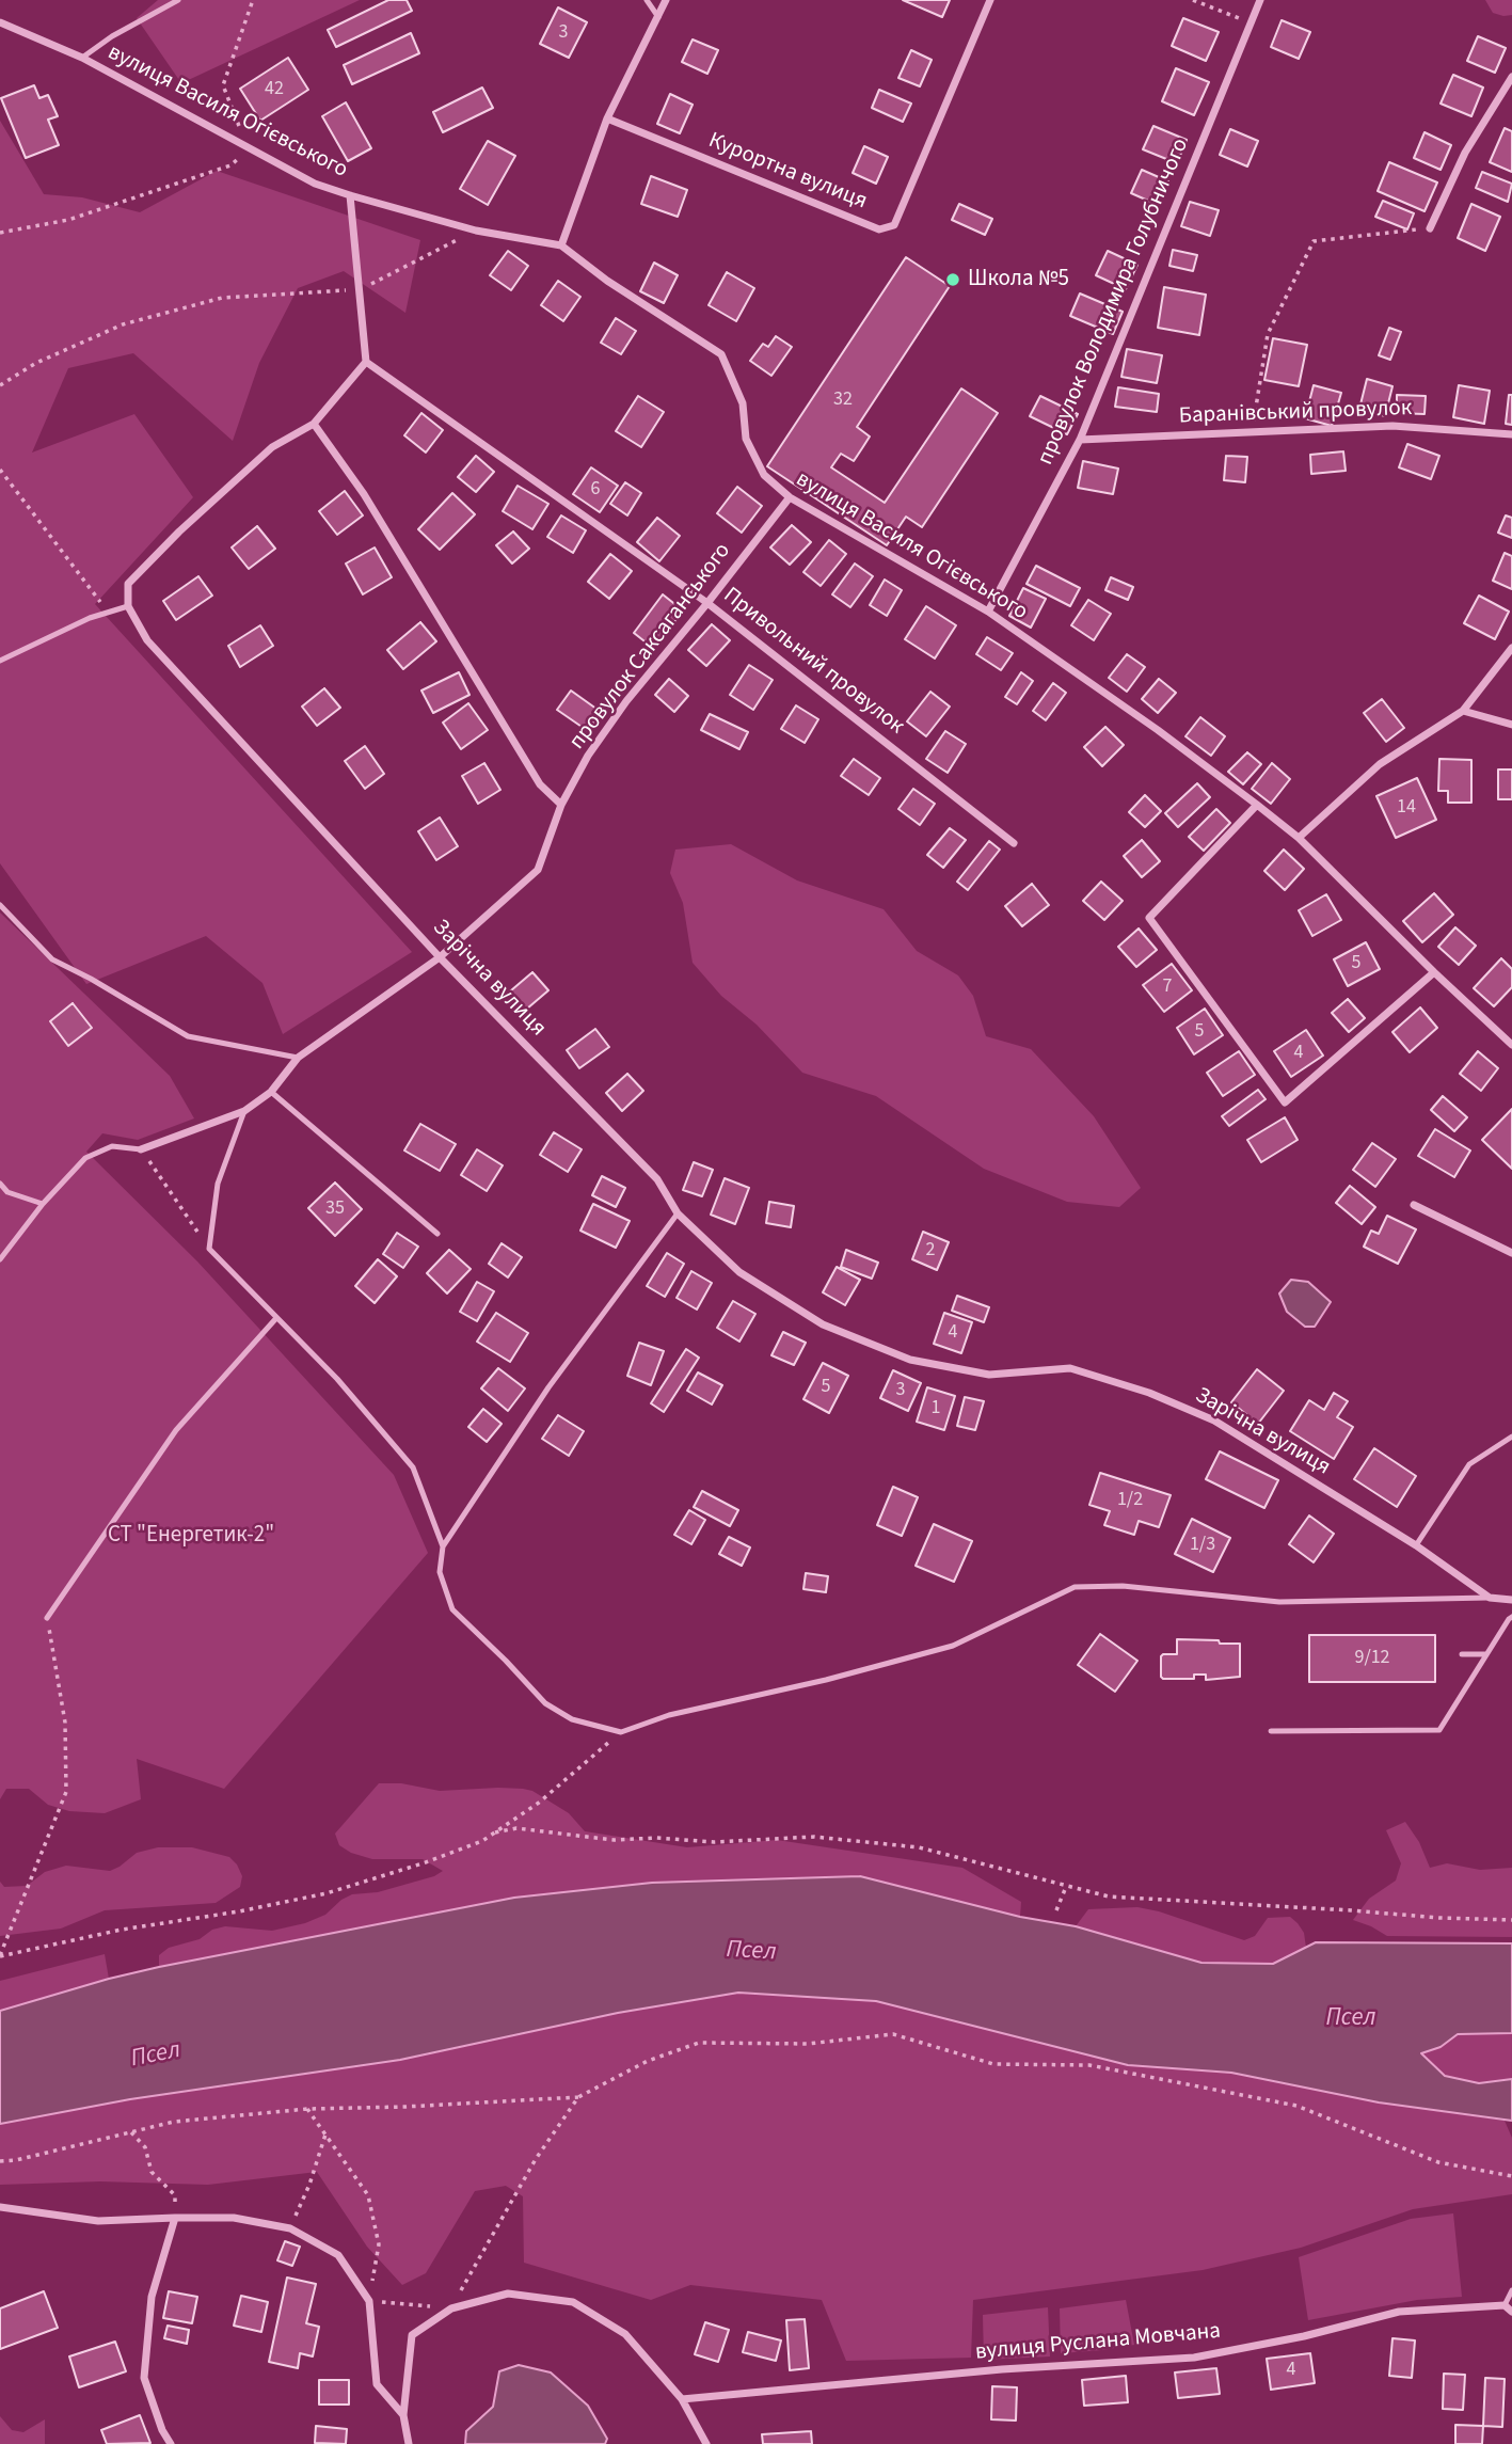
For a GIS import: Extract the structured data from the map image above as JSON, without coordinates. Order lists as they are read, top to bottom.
{
  "streets": {
    "street": [
      "вулиця Василя Огієвського",
      "Курортна вулиця",
      "провулок Володимира Голубничого",
      "Баранівський провулок",
      "провулок Саксаганського",
      "Привольний провулок",
      "Зарічна вулиця",
      "вулиця Руслана Мовчана"
    ]
  },
  "crossings": [
    ["вулиця Василя Огієвського", "провулок Володимира Голубничого"],
    ["вулиця Василя Огієвського", "провулок Саксаганського"],
    ["провулок Володимира Голубничого", "Баранівський провулок"],
    ["провулок Саксаганського", "Привольний провулок"],
    ["провулок Саксаганського", "Зарічна вулиця"]
  ],
  "water": ["Псел"],
  "parks": ["СТ \"Енергетик-2\""],
  "places": ["Школа №5"],
  "house_numbers": [
    "3",
    "42",
    "32",
    "6",
    "14",
    "5",
    "7",
    "5",
    "4",
    "35",
    "2",
    "4",
    "5",
    "3",
    "1",
    "1/2",
    "1/3",
    "9/12",
    "4"
  ]
}
